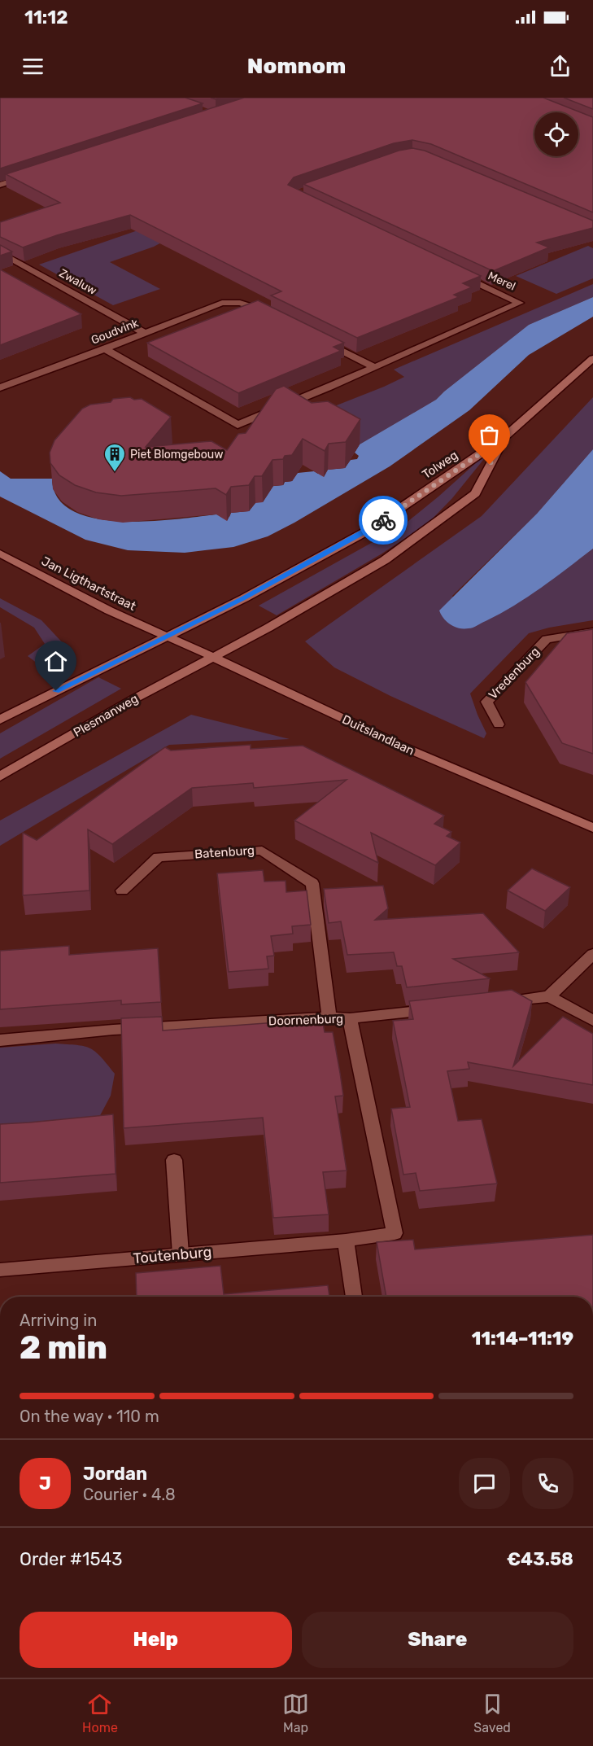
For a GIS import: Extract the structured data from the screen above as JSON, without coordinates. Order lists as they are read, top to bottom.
{
  "streets": {
    "main road": [
      "Tolweg",
      "Jan Ligthartstraat",
      "Plesmanweg",
      "Duitslandlaan"
    ],
    "street": [
      "Merel",
      "Zwaluw",
      "Goudvink",
      "Vredenburg",
      "Batenburg",
      "Doornenburg",
      "Toutenburg"
    ]
  },
  "crossings": [
    ["Merel", "Goudvink"],
    ["Zwaluw", "Goudvink"],
    ["Tolweg", "Jan Ligthartstraat"],
    ["Tolweg", "Duitslandlaan"],
    ["Jan Ligthartstraat", "Duitslandlaan"],
    ["Plesmanweg", "Duitslandlaan"],
    ["Batenburg", "Doornenburg"],
    ["Doornenburg", "Toutenburg"]
  ],
  "places": {
    "building": ["Piet Blomgebouw"]
  },
  "page": {
    "status": "11:12",
    "header": "Nomnom",
    "heading": ["2 min", "Arriving in", "11:14–11:19"],
    "panel": [
      "Jordan",
      "Courier · 4.8",
      "Order #1543",
      "€43.58"
    ],
    "bar": "On the way · 110 m",
    "round": "J",
    "buttons": ["Help", "Share"],
    "tabs": ["Home", "Map", "Saved"]
  }
}
